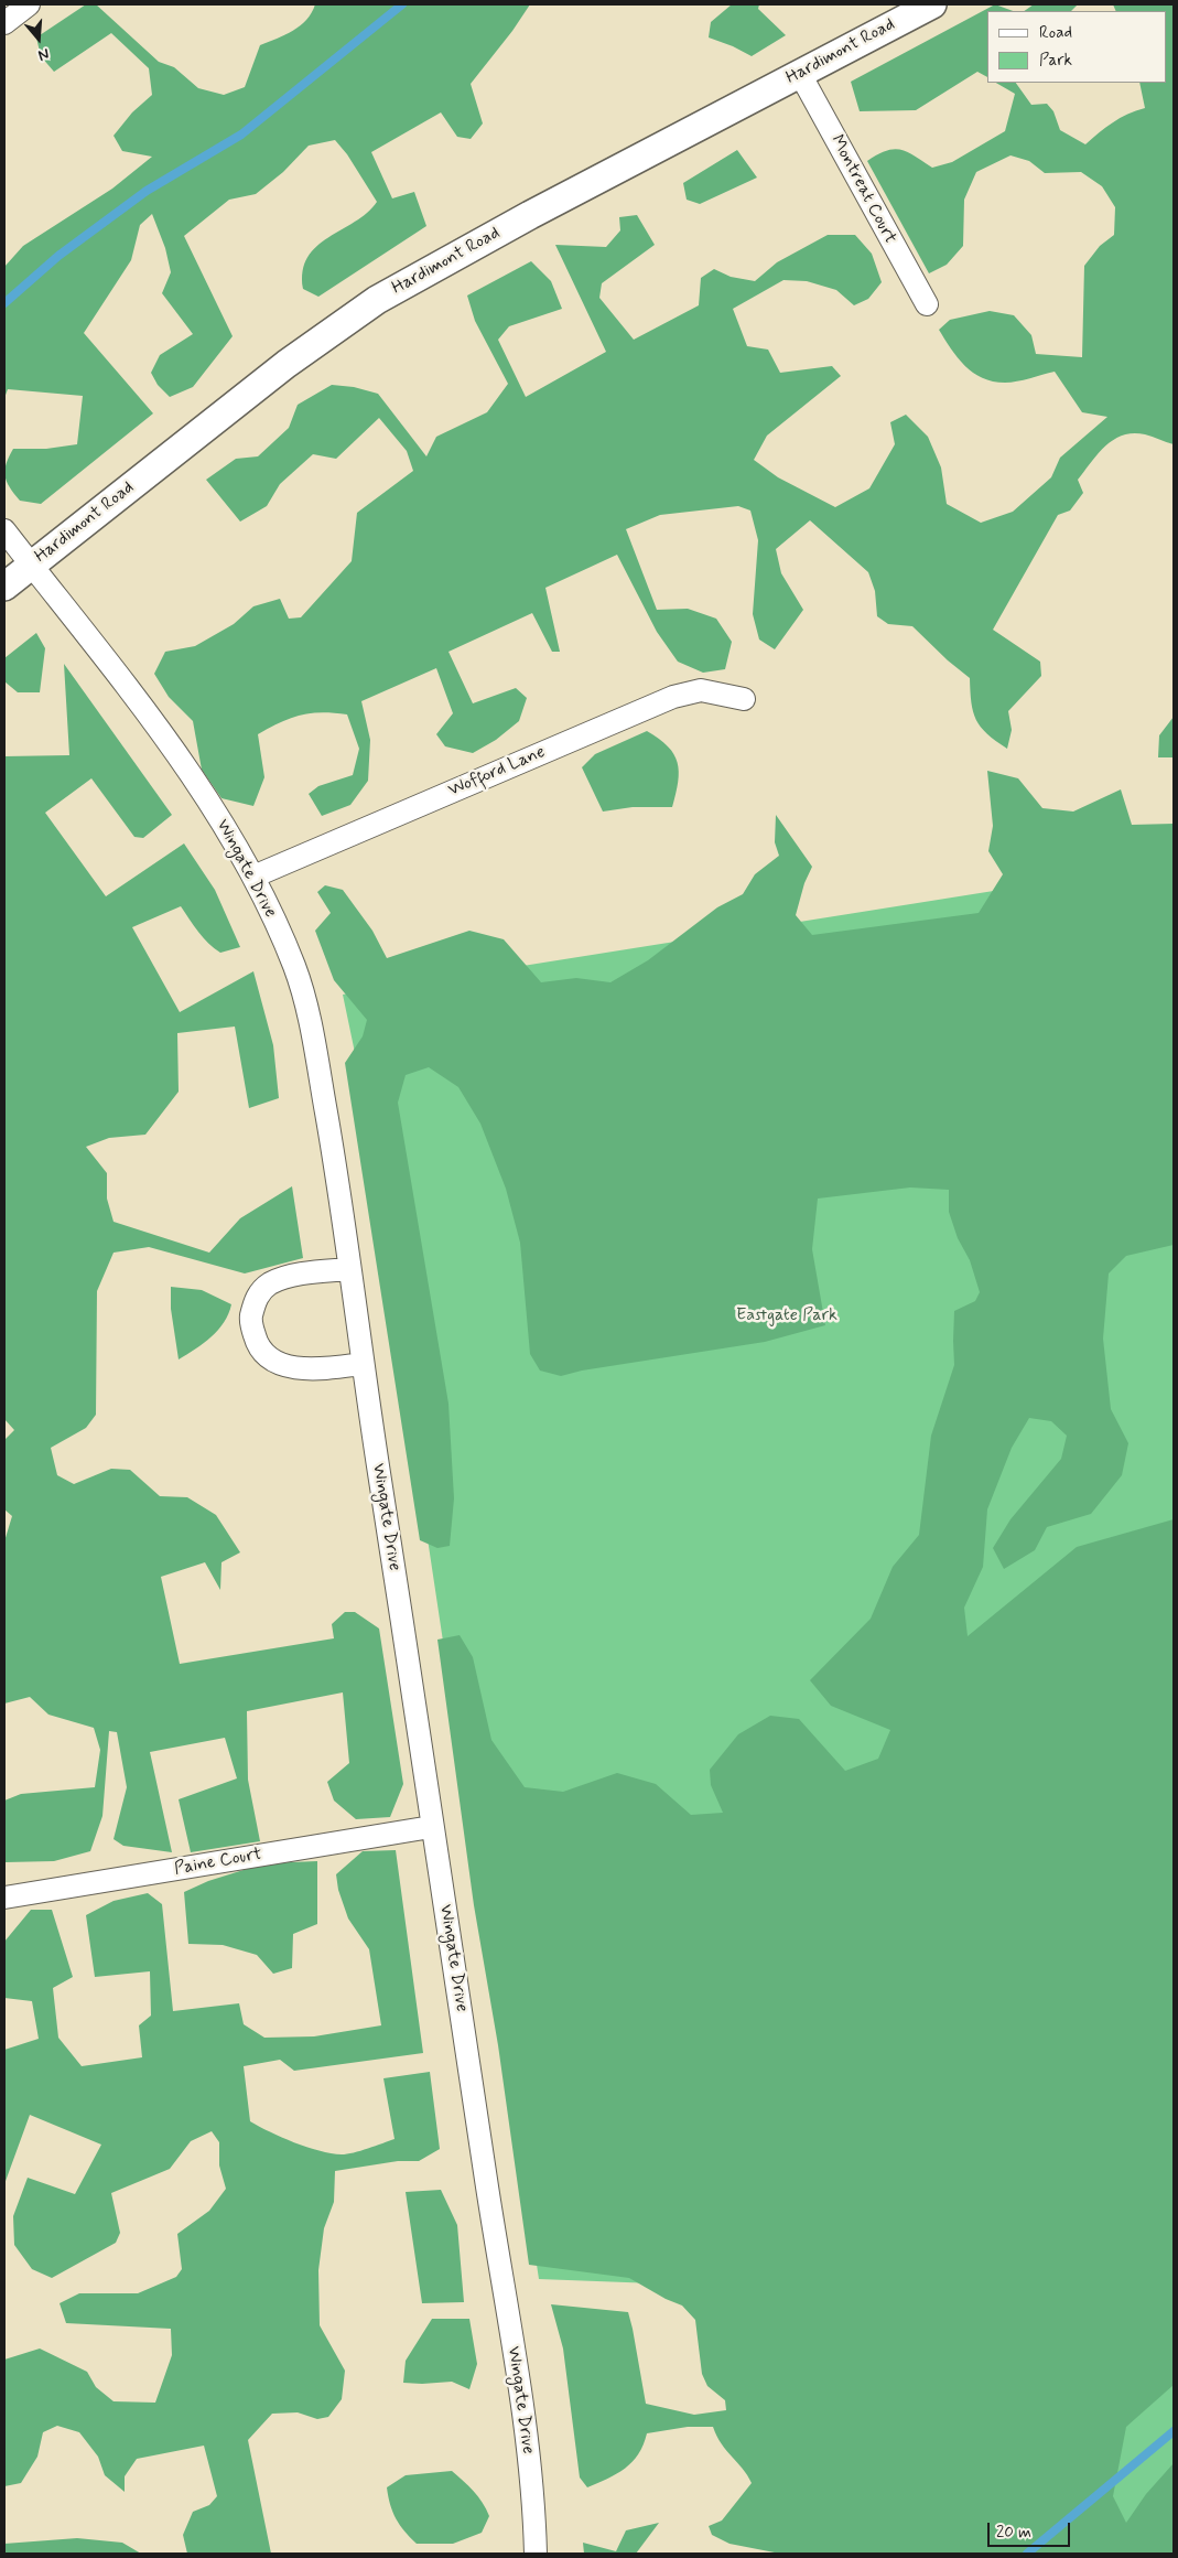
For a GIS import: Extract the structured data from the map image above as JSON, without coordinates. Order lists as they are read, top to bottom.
{
  "streets": {
    "street": [
      "Hardimont Road",
      "Montreat Court",
      "Wofford Lane",
      "Wingate Drive",
      "Paine Court"
    ]
  },
  "crossings": [
    ["Hardimont Road", "Montreat Court"],
    ["Hardimont Road", "Wingate Drive"],
    ["Wofford Lane", "Wingate Drive"],
    ["Wingate Drive", "Paine Court"]
  ],
  "parks": ["Eastgate Park"],
  "legend": ["Road", "Park"],
  "scale_bar": "20 m",
  "north": "bottom"
}
